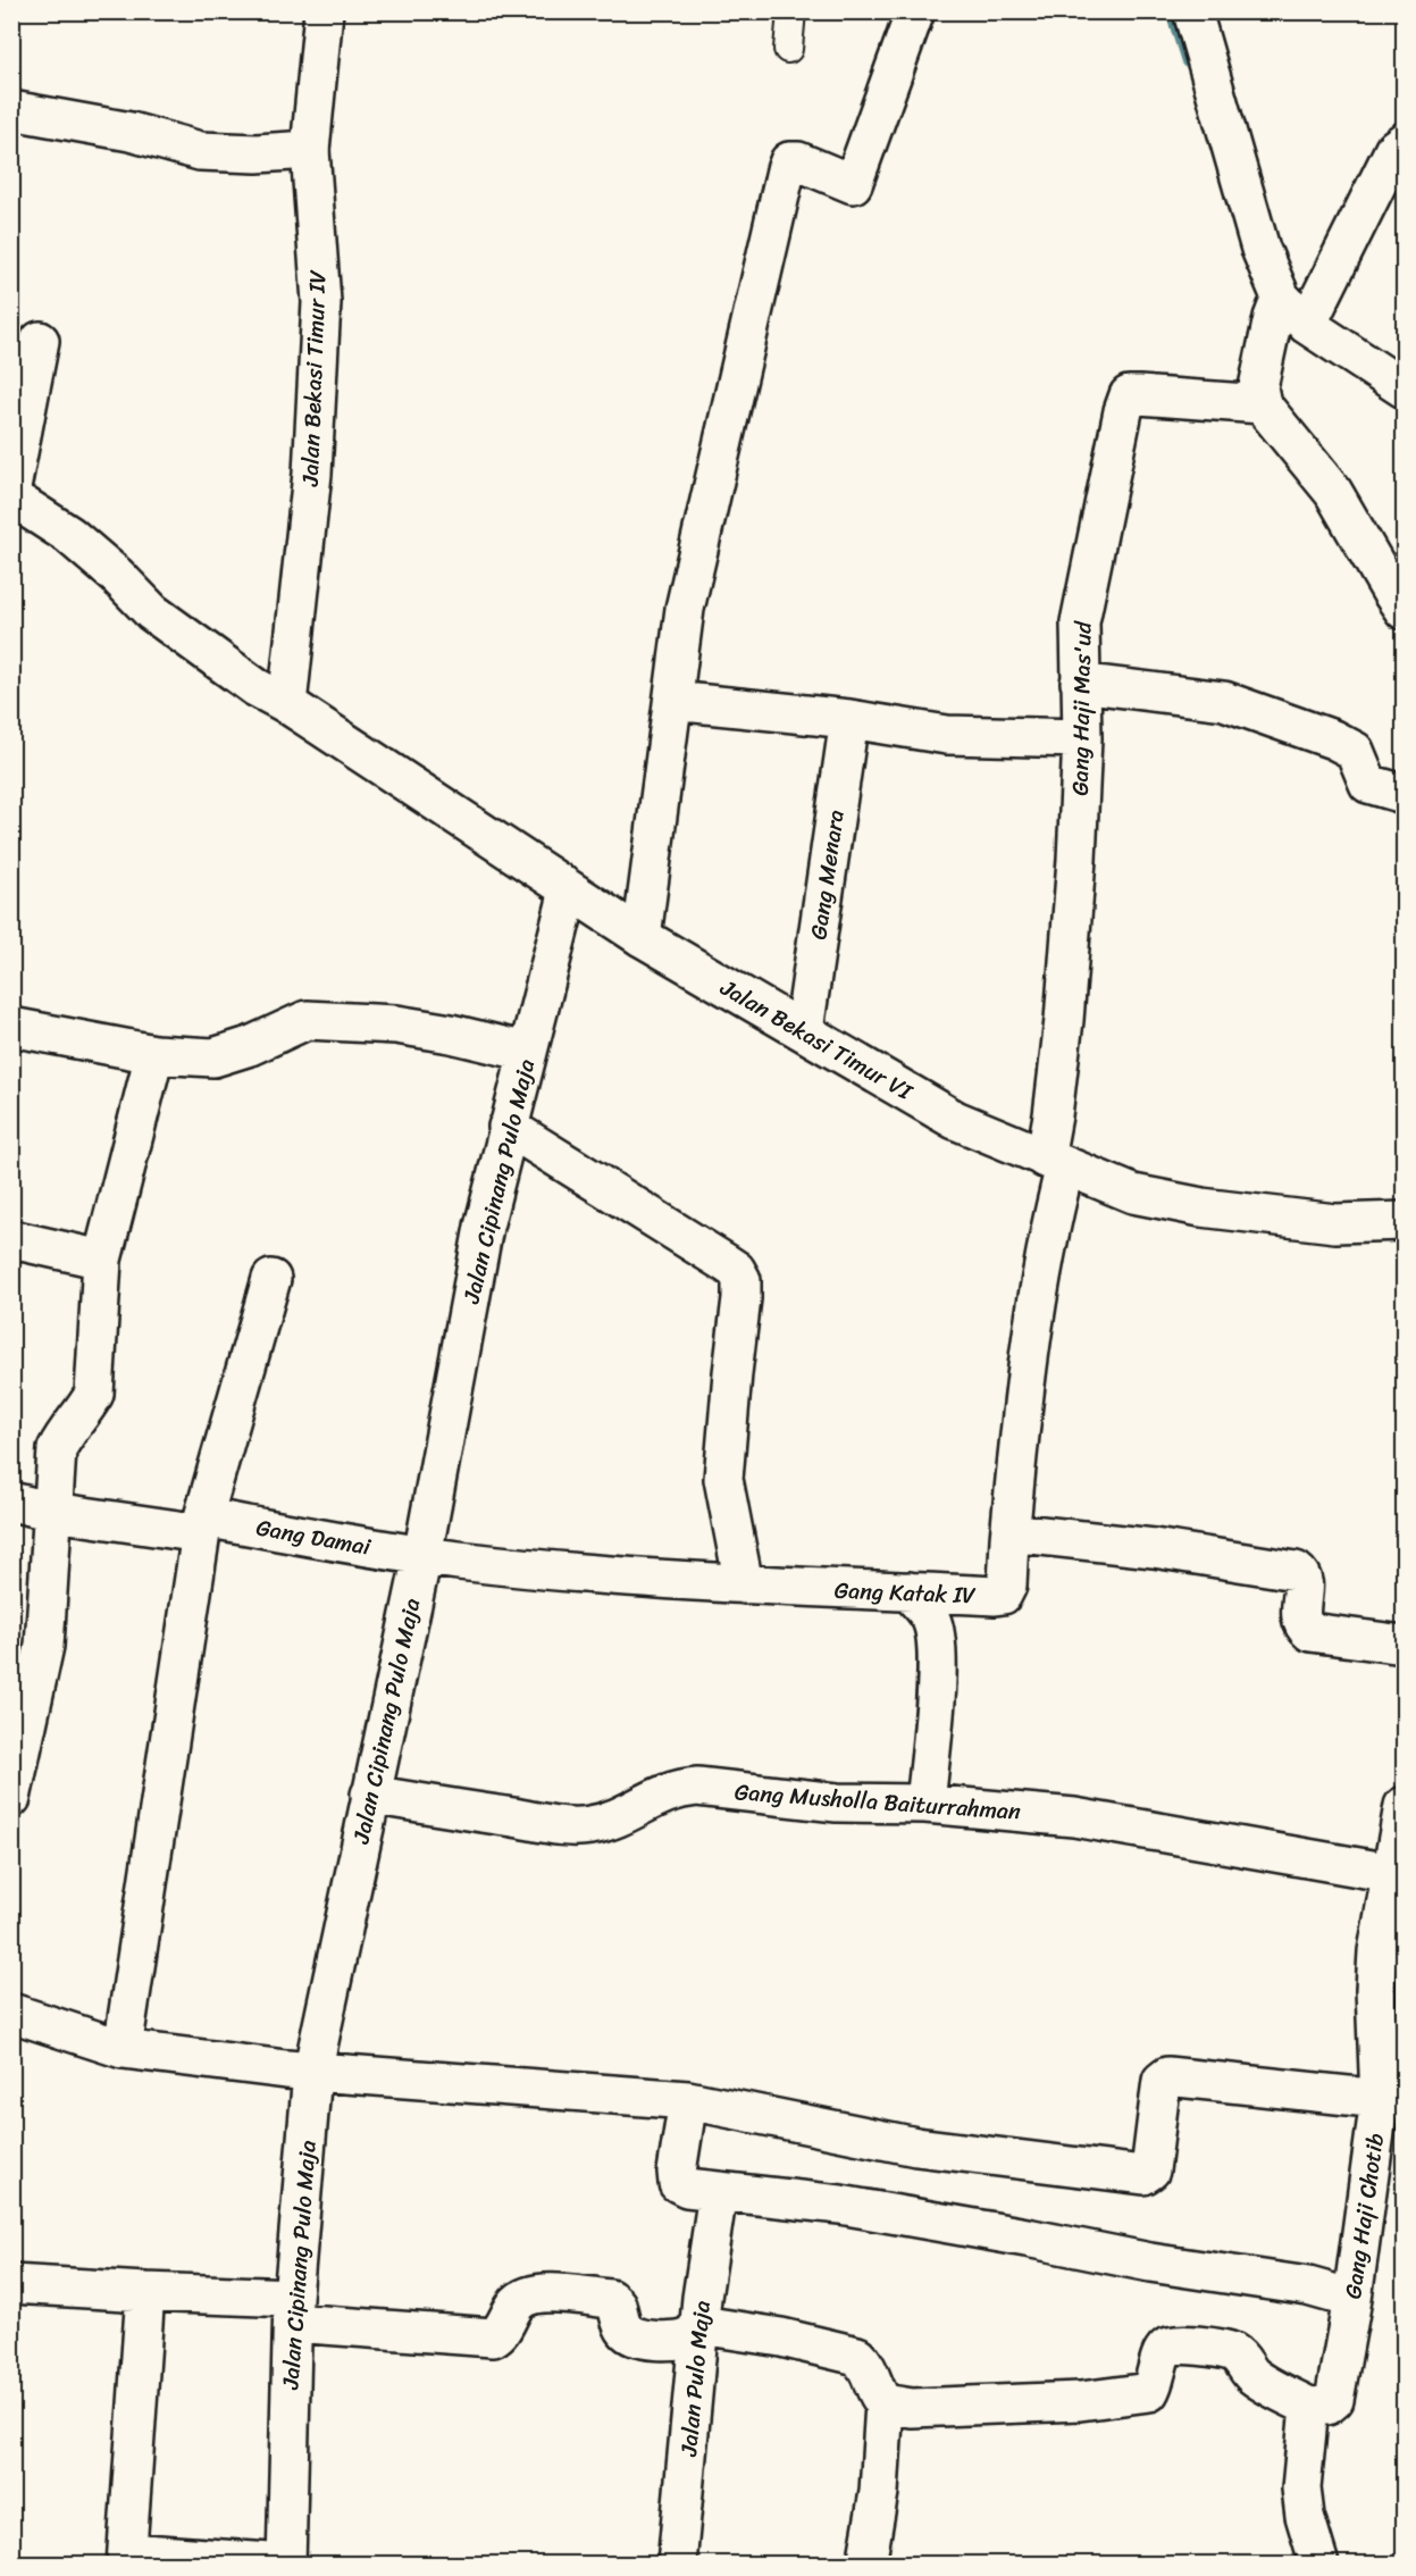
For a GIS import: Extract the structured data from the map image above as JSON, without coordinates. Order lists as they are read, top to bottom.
{
  "streets": {
    "street": [
      "Jalan Bekasi Timur IV",
      "Gang Haji Mas'ud",
      "Gang Menara",
      "Jalan Bekasi Timur VI",
      "Jalan Cipinang Pulo Maja",
      "Gang Damai",
      "Gang Katak IV",
      "Gang Musholla Baiturrahman",
      "Gang Haji Chotib",
      "Jalan Pulo Maja"
    ]
  },
  "crossings": [
    ["Jalan Bekasi Timur IV", "Jalan Bekasi Timur VI"],
    ["Gang Haji Mas'ud", "Jalan Bekasi Timur VI"],
    ["Gang Haji Mas'ud", "Gang Katak IV"],
    ["Gang Menara", "Jalan Bekasi Timur VI"],
    ["Jalan Bekasi Timur VI", "Jalan Cipinang Pulo Maja"],
    ["Jalan Cipinang Pulo Maja", "Gang Damai"],
    ["Jalan Cipinang Pulo Maja", "Gang Katak IV"],
    ["Jalan Cipinang Pulo Maja", "Gang Musholla Baiturrahman"],
    ["Gang Damai", "Gang Katak IV"],
    ["Gang Musholla Baiturrahman", "Gang Haji Chotib"]
  ]
}
